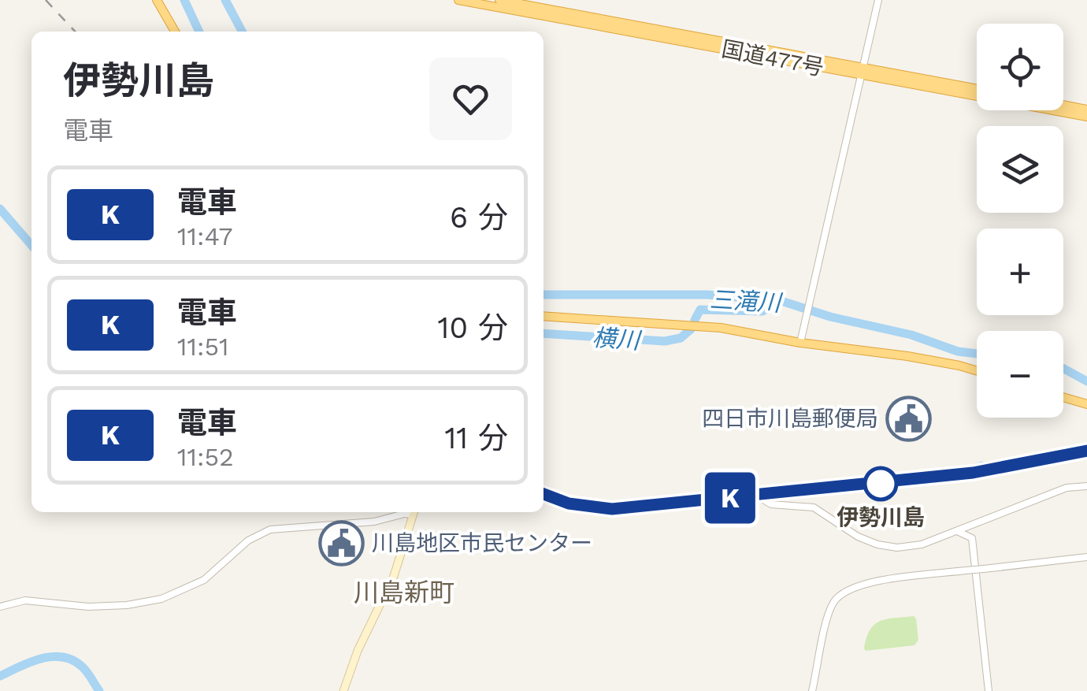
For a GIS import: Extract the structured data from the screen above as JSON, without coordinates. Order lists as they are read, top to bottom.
{
  "streets": {
    "highway": ["国道477号"]
  },
  "districts": ["川島新町"],
  "water": ["三滝川", "横川"],
  "places": {
    "public building": ["四日市川島郵便局", "川島地区市民センター"],
    "other": ["伊勢川島"]
  },
  "page": {
    "on_map": "K",
    "map_buttons": ["+", "−"],
    "heading": ["伊勢川島", "電車"],
    "list": [
      {
        "mark": "K",
        "name": "電車",
        "note": "11:47",
        "value": "6 分"
      },
      {
        "mark": "K",
        "name": "電車",
        "note": "11:51",
        "value": "10 分"
      },
      {
        "mark": "K",
        "name": "電車",
        "note": "11:52",
        "value": "11 分"
      }
    ]
  }
}
